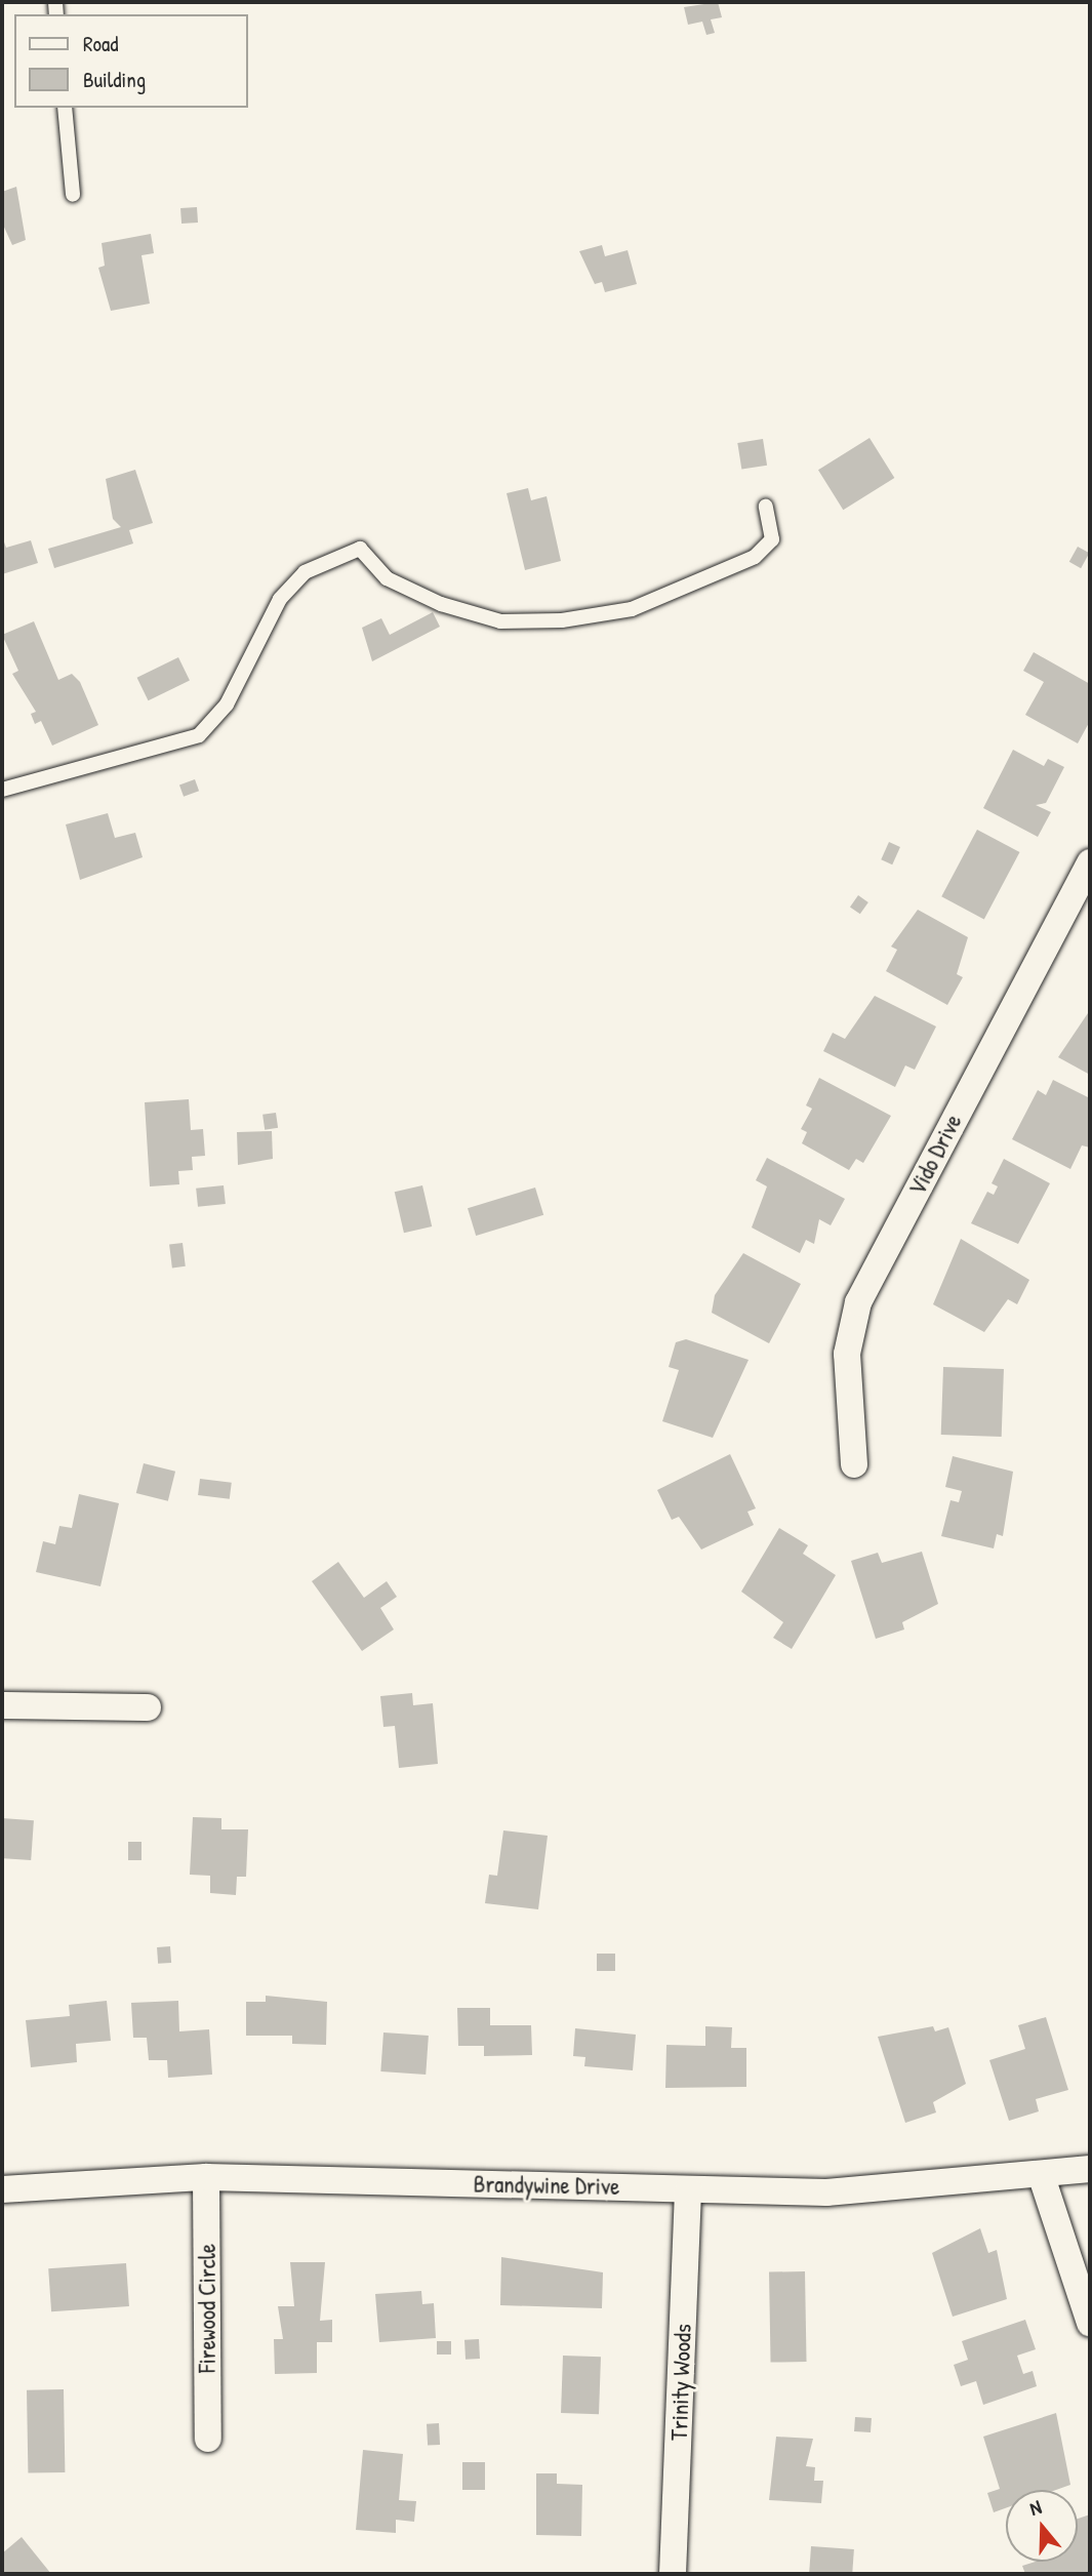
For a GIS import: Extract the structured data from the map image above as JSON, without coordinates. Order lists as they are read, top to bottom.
{
  "streets": {
    "street": [
      "Vido Drive",
      "Brandywine Drive",
      "Firewood Circle",
      "Trinity Woods"
    ]
  },
  "crossings": [
    ["Brandywine Drive", "Firewood Circle"],
    ["Brandywine Drive", "Trinity Woods"]
  ],
  "legend": ["Road", "Building"],
  "north": "top"
}
